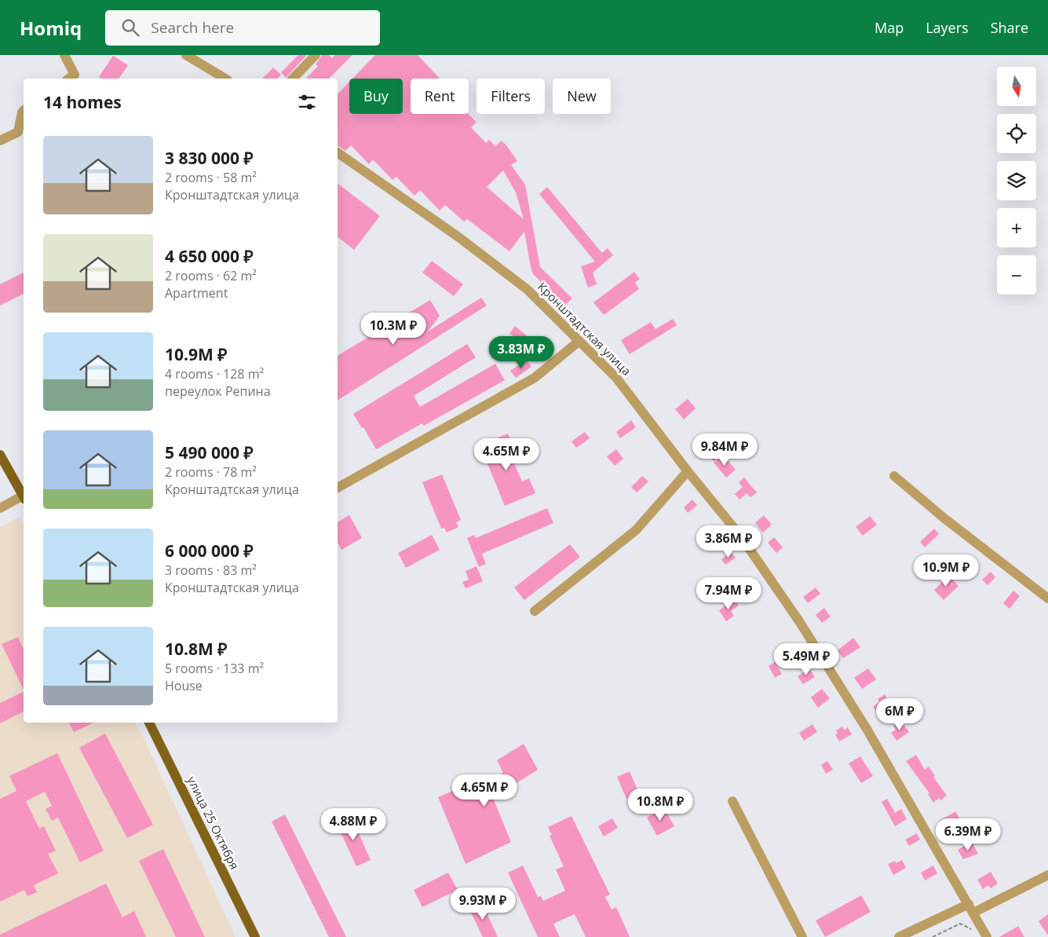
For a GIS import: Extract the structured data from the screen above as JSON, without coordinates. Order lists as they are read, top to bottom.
{
  "streets": {
    "main road": ["улица 25 Октября"],
    "street": ["Кронштадтская улица"]
  },
  "north": "bottom",
  "page": {
    "header": "Homiq",
    "search": "Search here",
    "nav": ["Map", "Layers", "Share"],
    "map_buttons": ["+", "−"],
    "chip": [
      "Buy",
      "Rent",
      "Filters",
      "New"
    ],
    "heading": "14 homes",
    "list": [
      {
        "name": "3 830 000 ₽",
        "note": "2 rooms · 58 m² · Кронштадтская улица"
      },
      {
        "name": "4 650 000 ₽",
        "note": "2 rooms · 62 m² · Apartment"
      },
      {
        "name": "10.9M ₽",
        "note": "4 rooms · 128 m² · переулок Репина"
      },
      {
        "name": "5 490 000 ₽",
        "note": "2 rooms · 78 m² · Кронштадтская улица"
      },
      {
        "name": "6 000 000 ₽",
        "note": "3 rooms · 83 m² · Кронштадтская улица"
      },
      {
        "name": "10.8M ₽",
        "note": "5 rooms · 133 m² · House"
      }
    ],
    "price": [
      "10.3M ₽",
      "3.83M ₽",
      "9.84M ₽",
      "4.65M ₽",
      "3.86M ₽",
      "10.9M ₽",
      "7.94M ₽",
      "5.49M ₽",
      "6M ₽",
      "4.65M ₽",
      "10.8M ₽",
      "4.88M ₽",
      "6.39M ₽",
      "9.93M ₽"
    ]
  }
}
